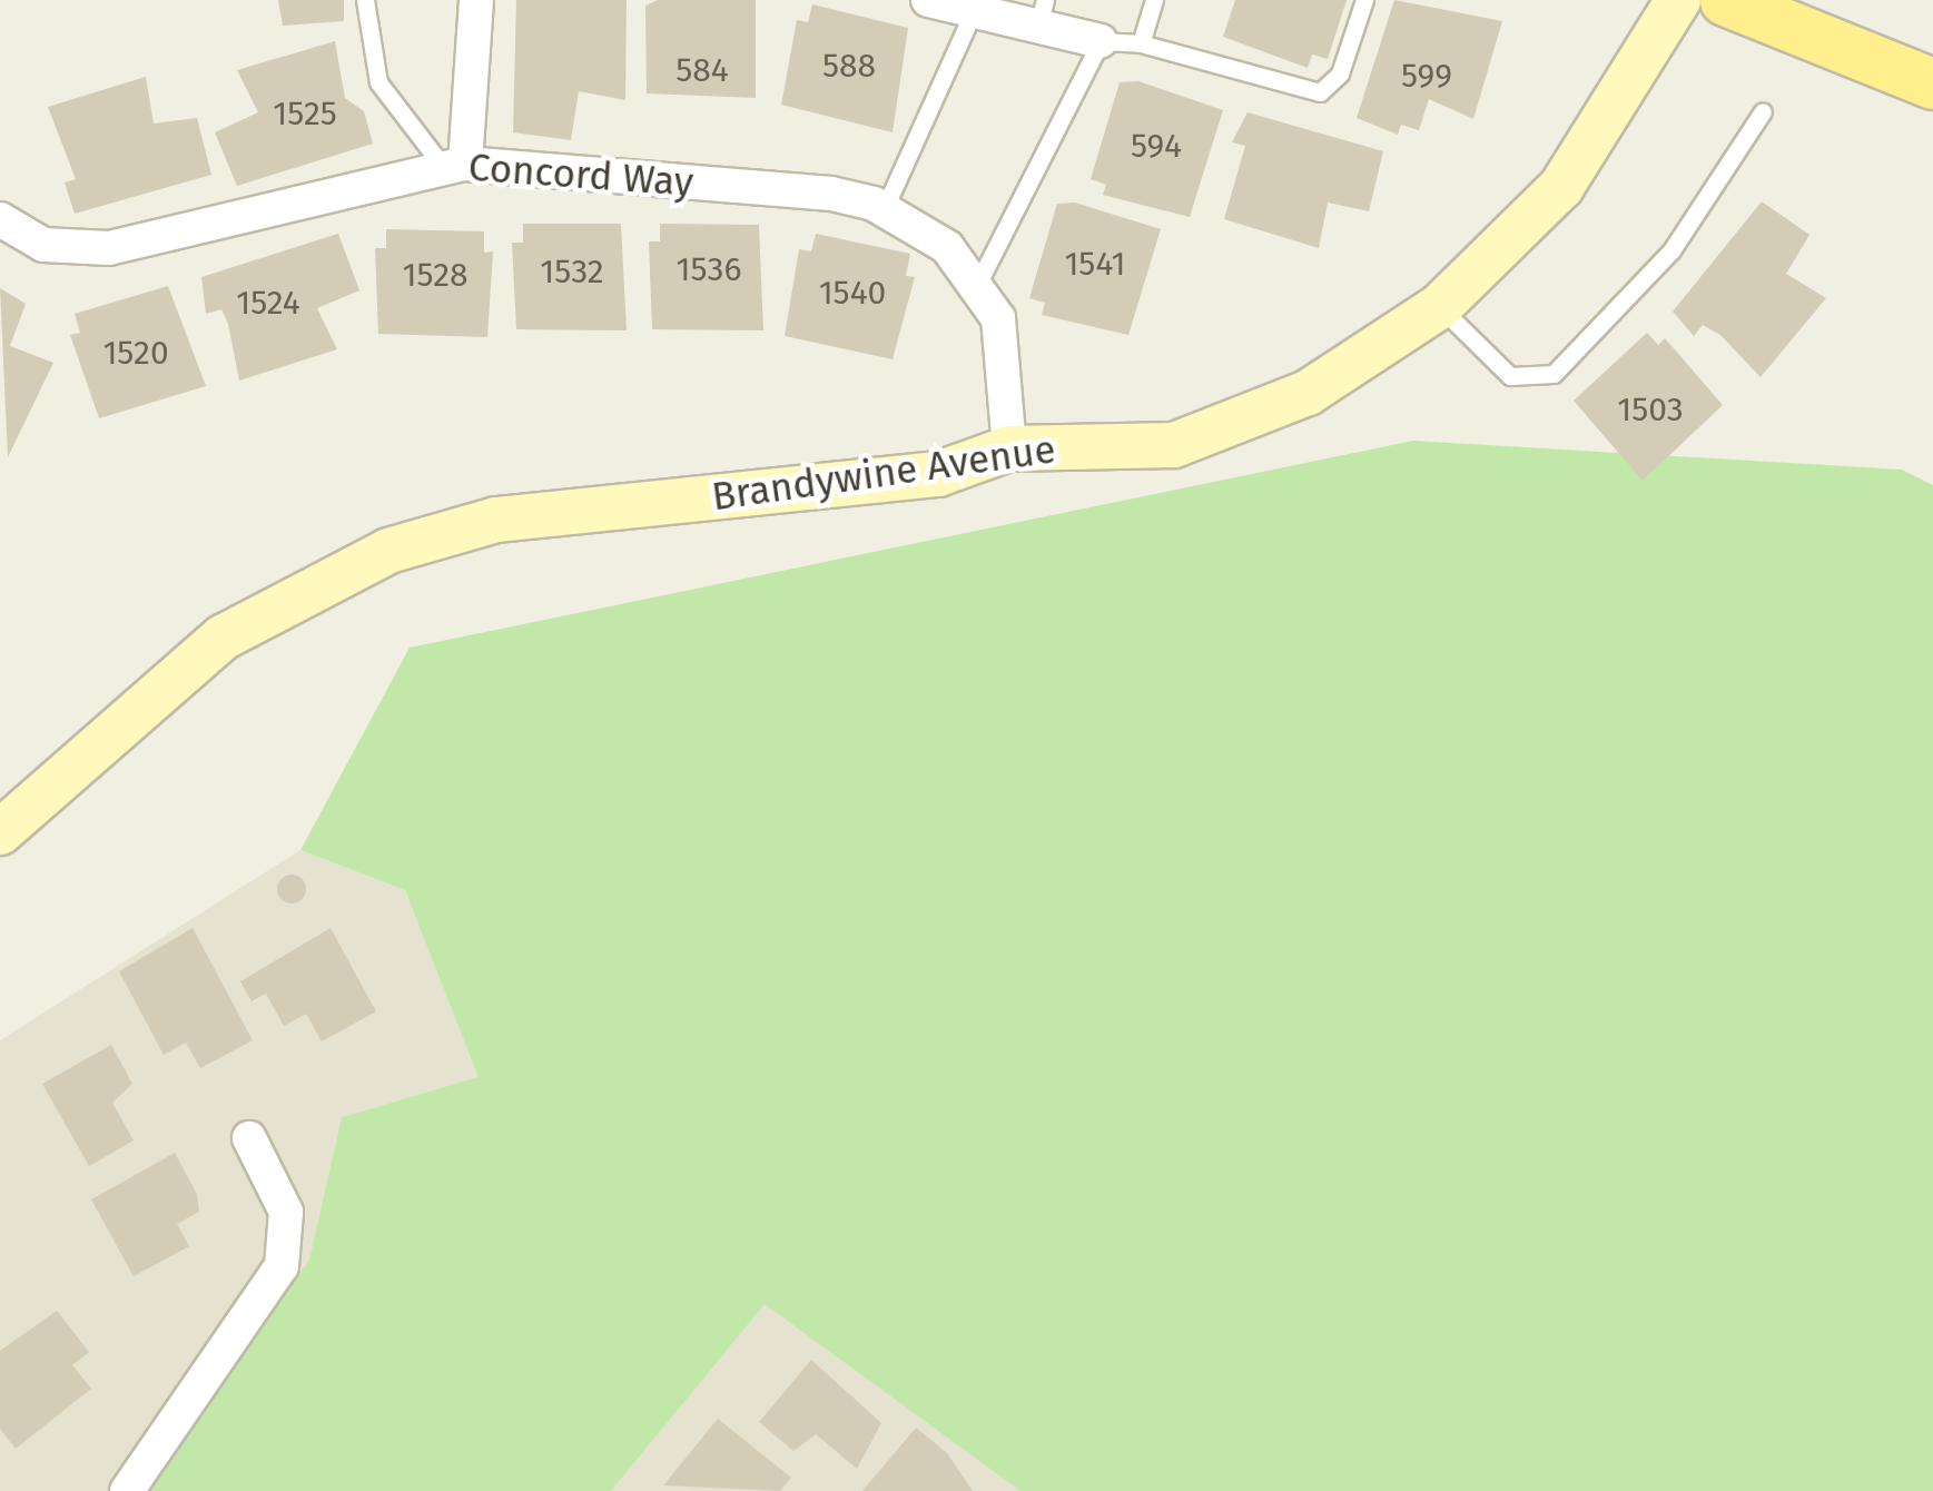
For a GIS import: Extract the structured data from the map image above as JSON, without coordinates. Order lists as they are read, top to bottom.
{
  "streets": {
    "street": ["Concord Way", "Brandywine Avenue"]
  },
  "crossings": [
    ["Concord Way", "Brandywine Avenue"]
  ],
  "house_numbers": [
    "588",
    "584",
    "599",
    "1525",
    "594",
    "1541",
    "1536",
    "1532",
    "1528",
    "1540",
    "1524",
    "1520",
    "1503"
  ]
}
